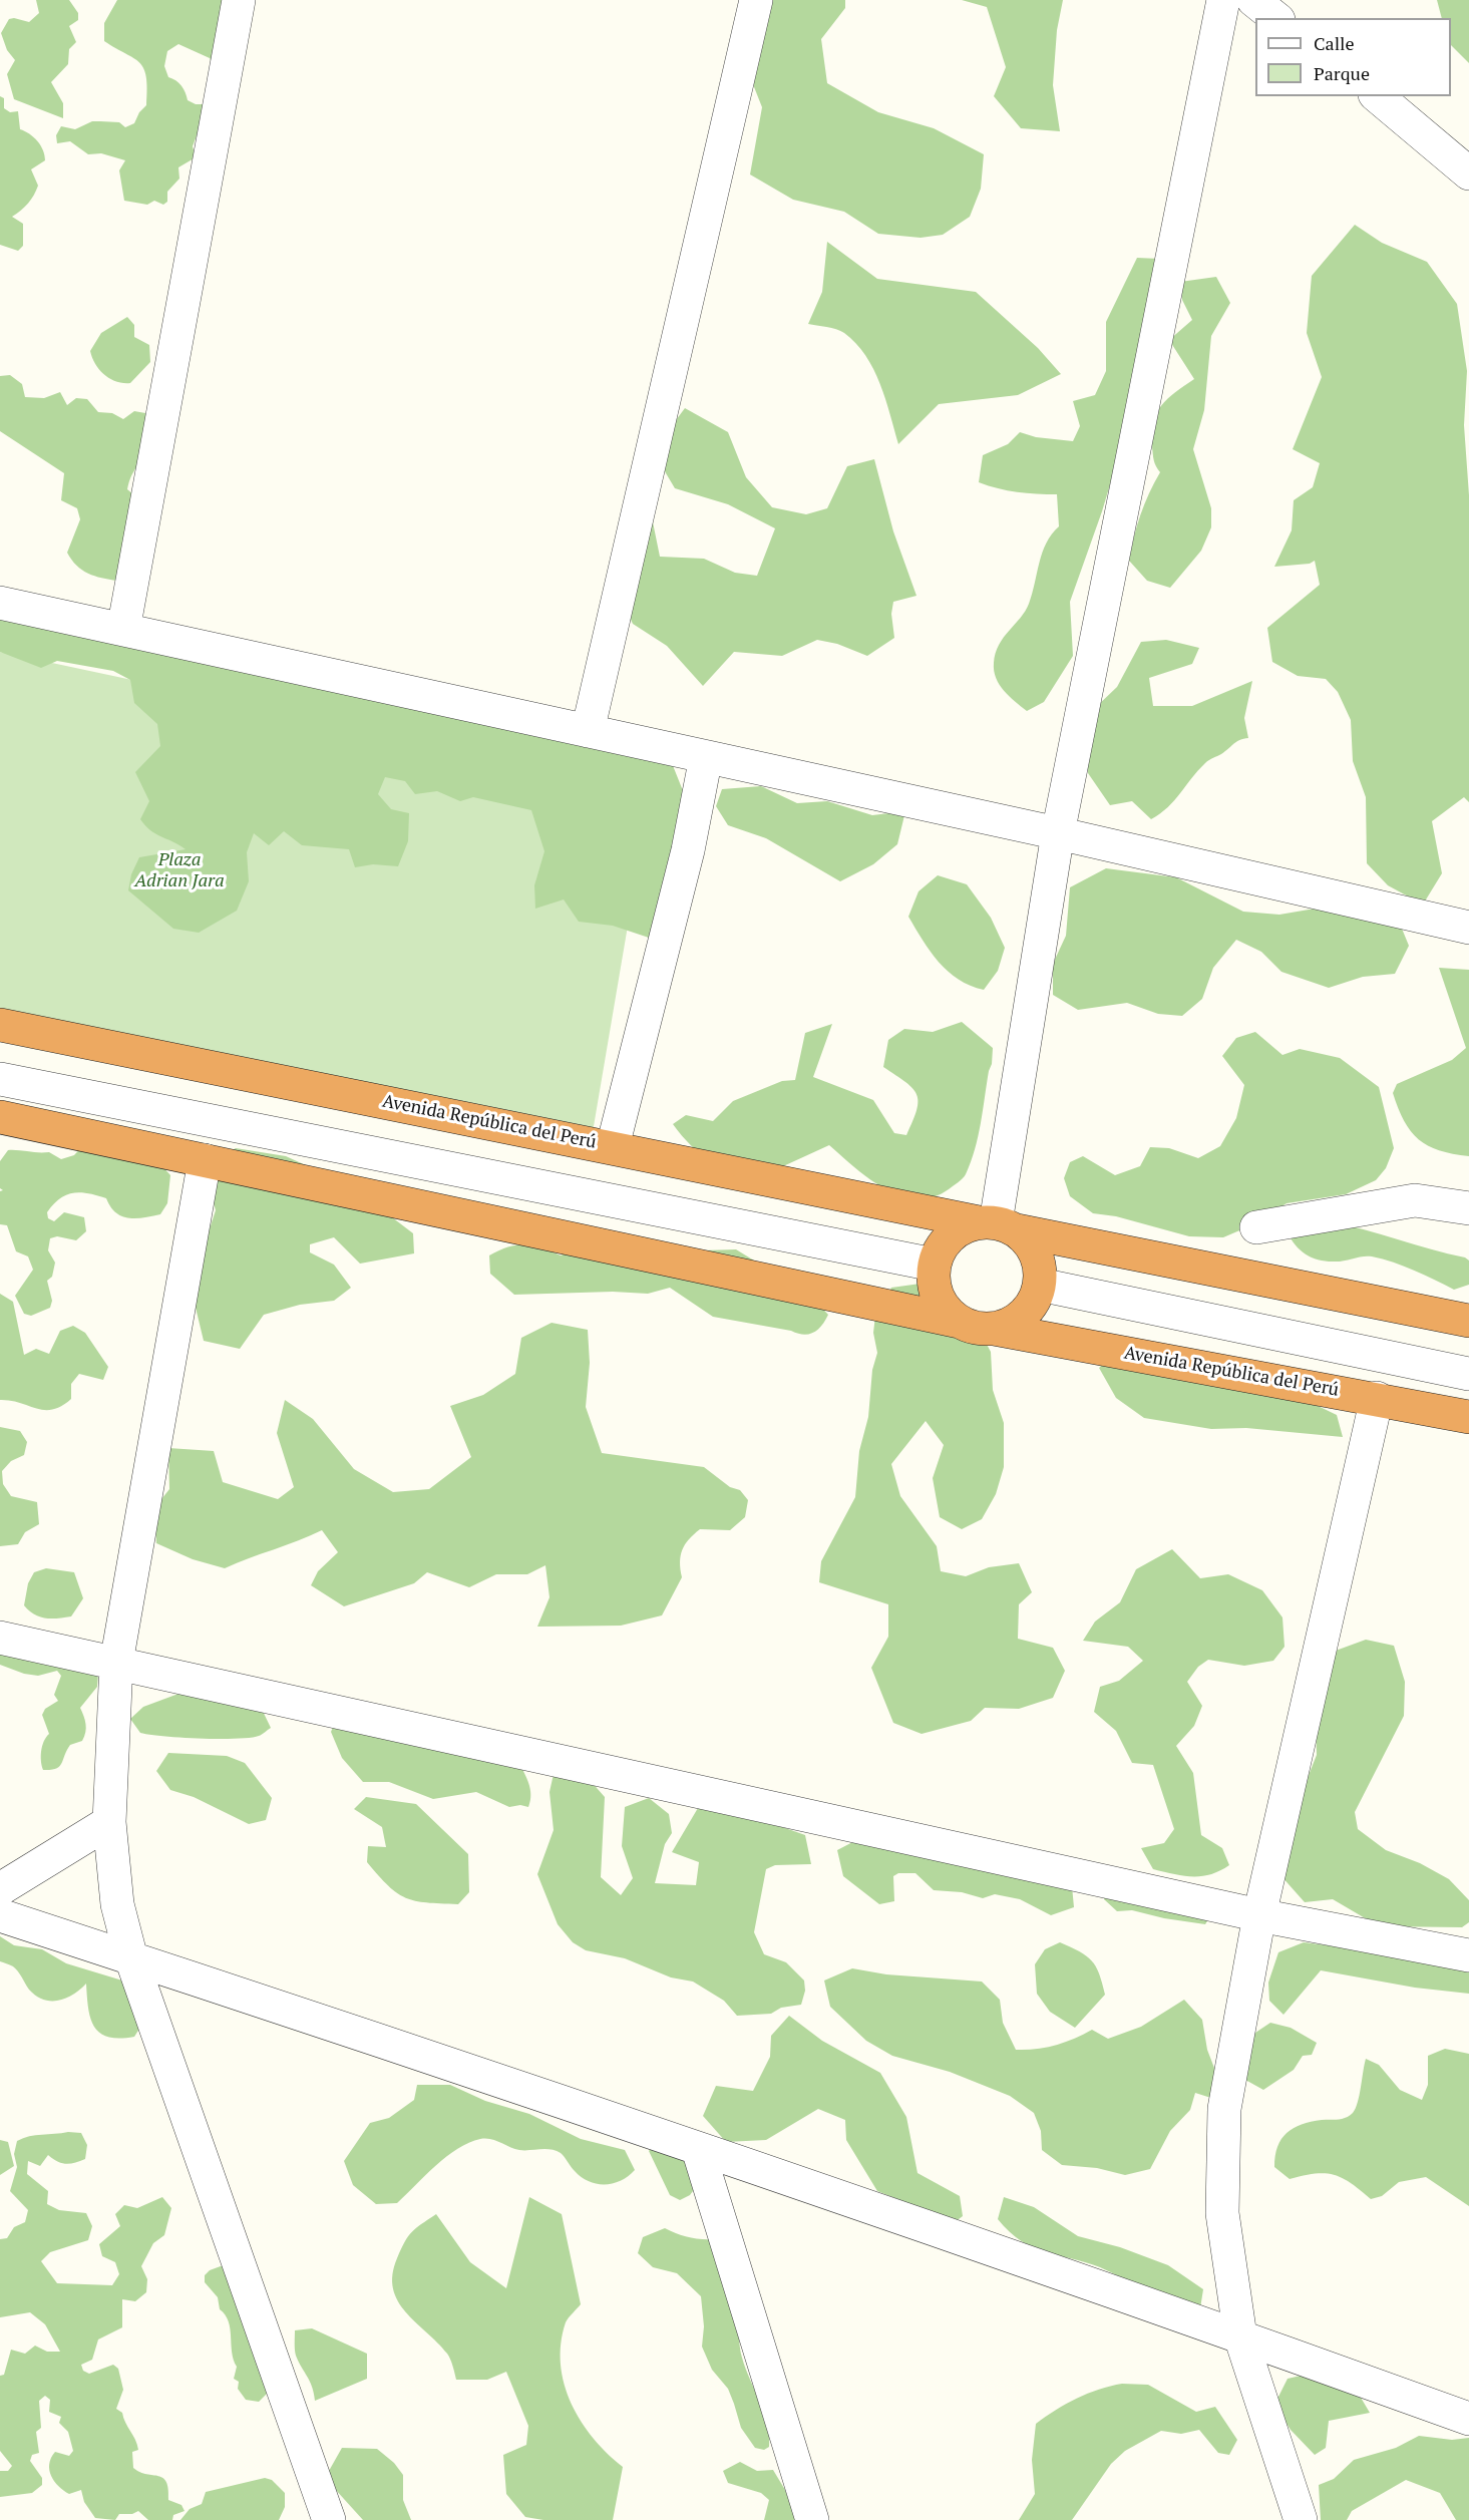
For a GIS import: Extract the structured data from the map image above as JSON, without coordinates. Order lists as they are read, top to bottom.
{
  "streets": {
    "highway": ["Avenida República del Perú"]
  },
  "parks": ["Plaza Adrian Jara"],
  "legend": ["Calle", "Parque"]
}
